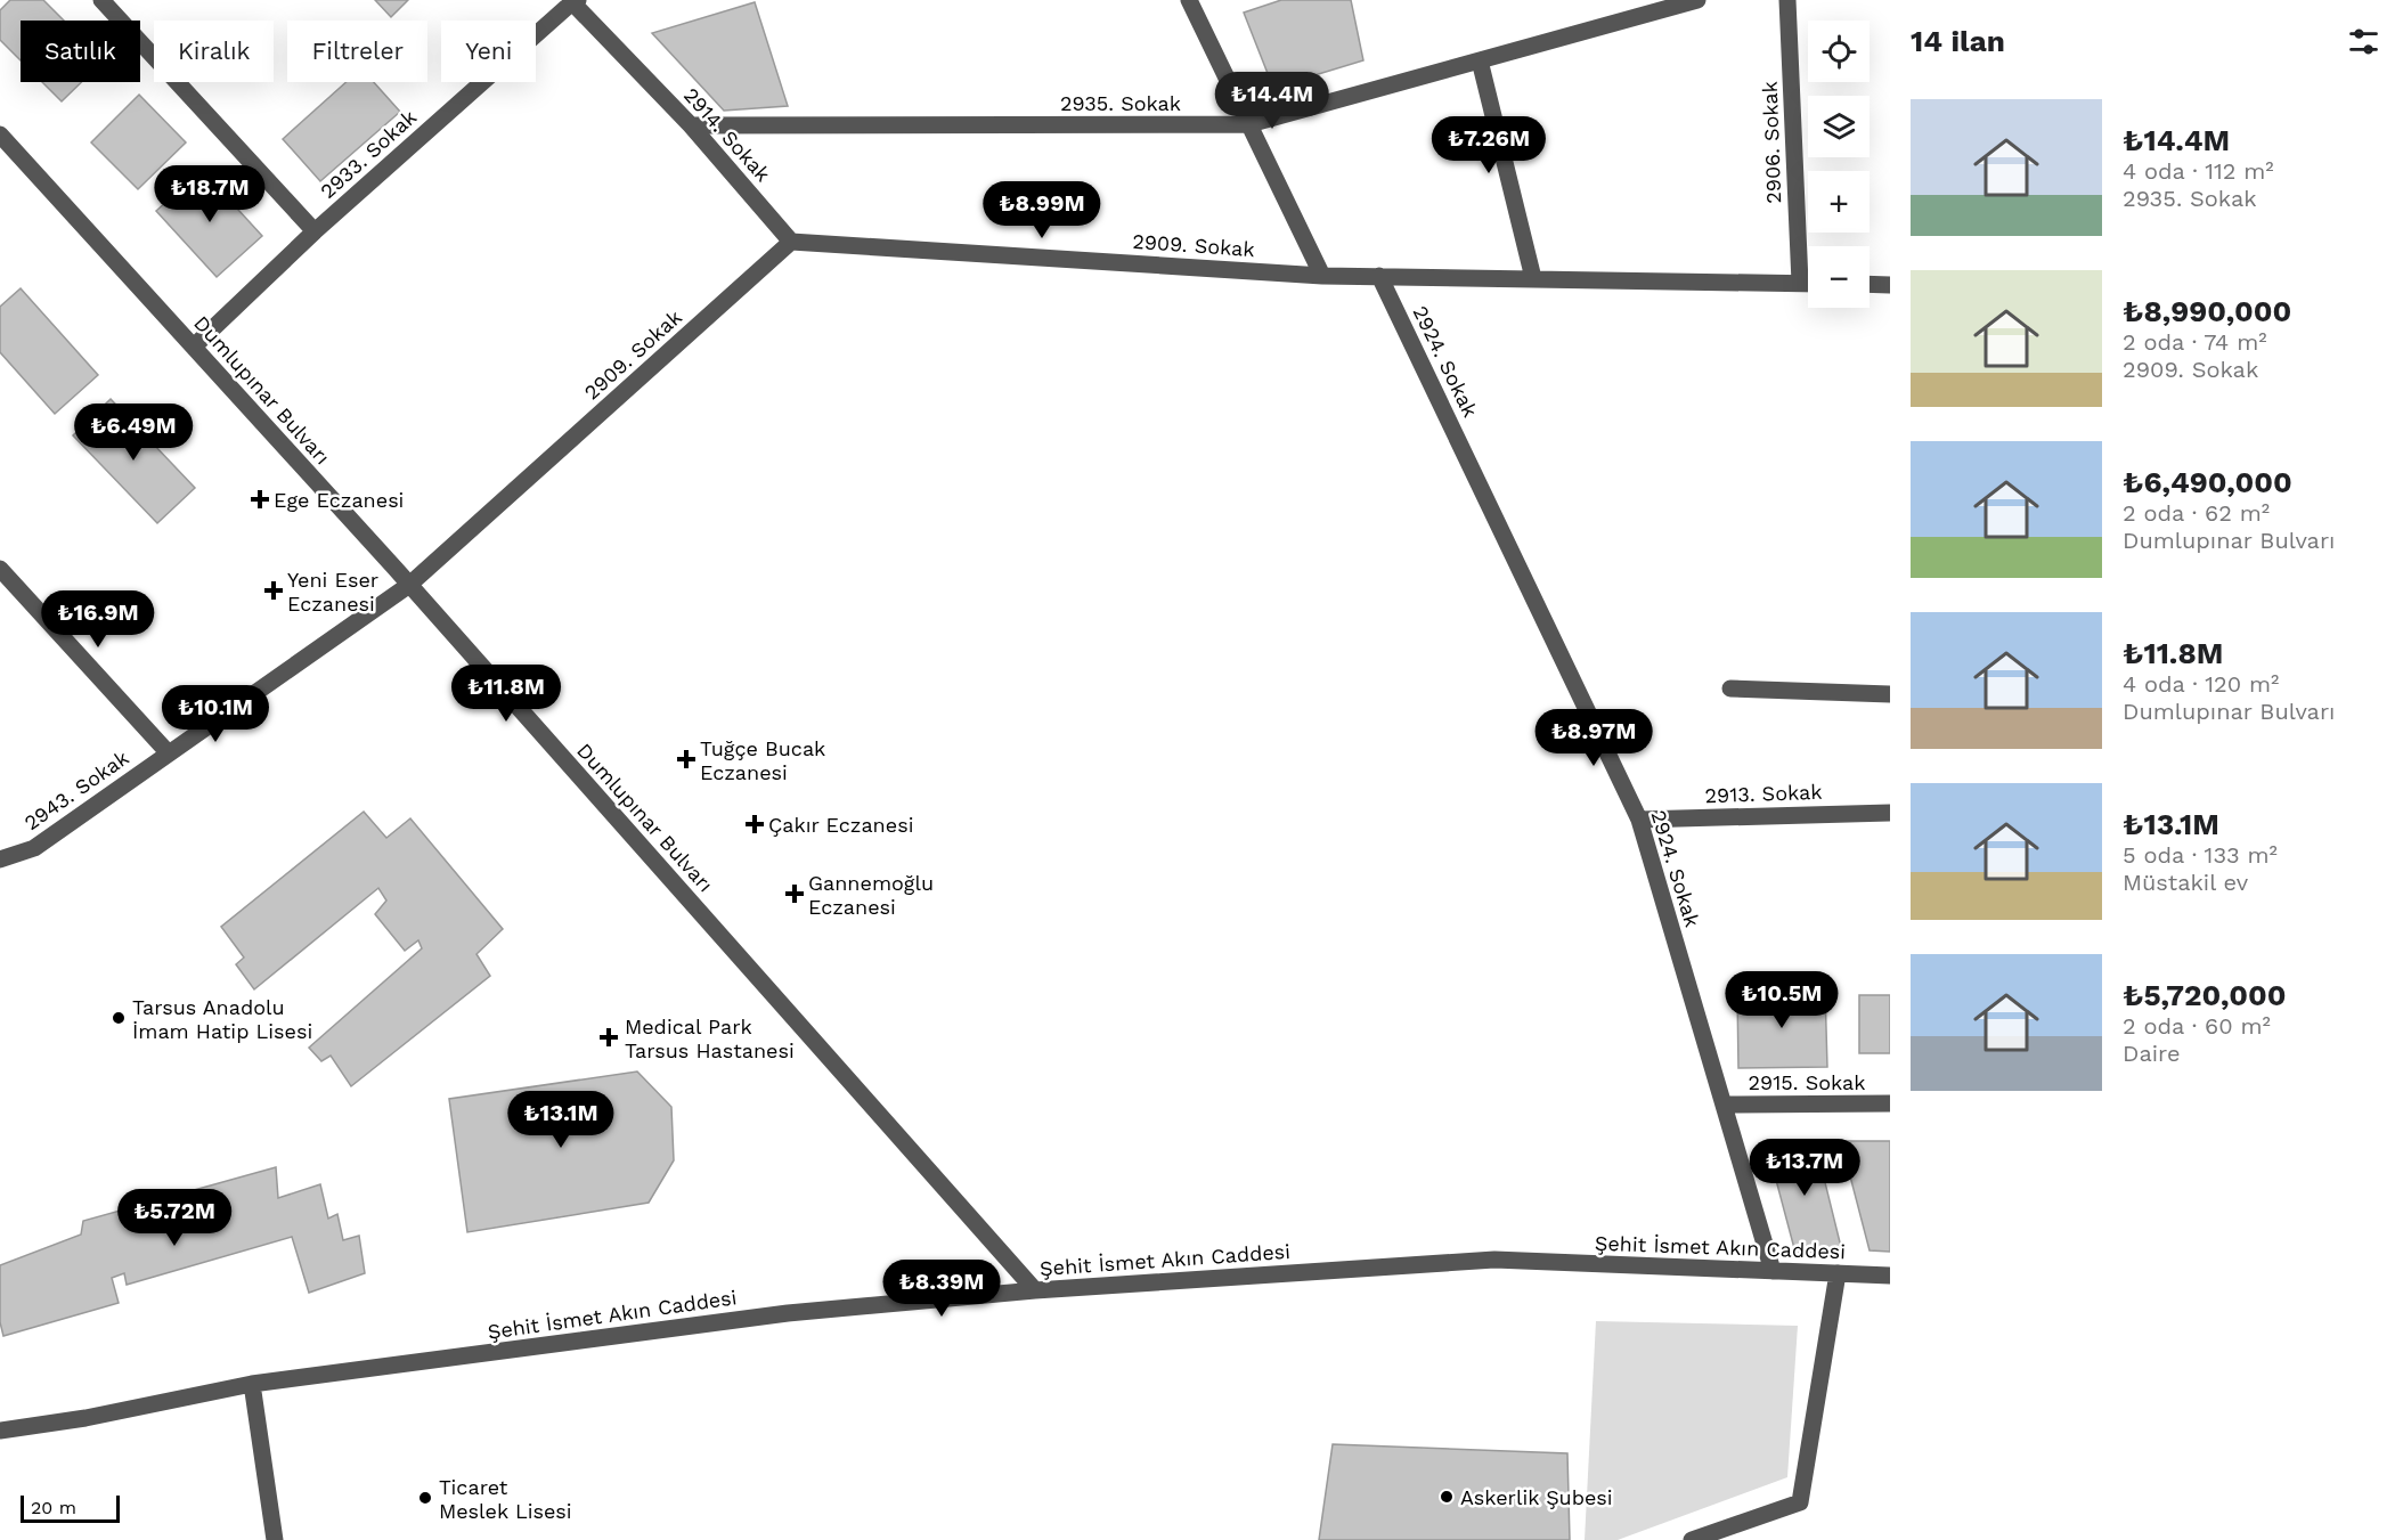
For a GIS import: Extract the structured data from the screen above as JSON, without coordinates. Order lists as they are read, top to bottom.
{
  "streets": {
    "street": [
      "2935. Sokak",
      "2914. Sokak",
      "2906. Sokak",
      "2933. Sokak",
      "2909. Sokak",
      "2924. Sokak",
      "Dumlupınar Bulvarı",
      "2943. Sokak",
      "2913. Sokak",
      "2915. Sokak",
      "Şehit İsmet Akın Caddesi"
    ]
  },
  "crossings": [
    ["2935. Sokak", "2914. Sokak"],
    ["2914. Sokak", "2933. Sokak"],
    ["2914. Sokak", "2909. Sokak"],
    ["2906. Sokak", "2909. Sokak"],
    ["2933. Sokak", "Dumlupınar Bulvarı"],
    ["2909. Sokak", "2924. Sokak"],
    ["2909. Sokak", "Dumlupınar Bulvarı"],
    ["2909. Sokak", "2943. Sokak"],
    ["2924. Sokak", "2913. Sokak"],
    ["2924. Sokak", "2915. Sokak"],
    ["2924. Sokak", "Şehit İsmet Akın Caddesi"],
    ["Dumlupınar Bulvarı", "2943. Sokak"],
    ["Dumlupınar Bulvarı", "Şehit İsmet Akın Caddesi"]
  ],
  "places": {
    "health": [
      "Ege Eczanesi",
      "Yeni Eser Eczanesi",
      "Tuğçe Bucak Eczanesi",
      "Çakır Eczanesi",
      "Gannemoğlu Eczanesi",
      "Medical Park Tarsus Hastanesi"
    ],
    "other": ["Tarsus Anadolu İmam Hatip Lisesi", "Askerlik Şubesi", "Ticaret Meslek Lisesi"]
  },
  "scale_bar": "20 m",
  "page": {
    "heading": "14 ilan",
    "map_buttons": ["+", "−"],
    "chip": [
      "Satılık",
      "Kiralık",
      "Filtreler",
      "Yeni"
    ],
    "price": [
      "₺14.4M",
      "₺7.26M",
      "₺18.7M",
      "₺8.99M",
      "₺6.49M",
      "₺16.9M",
      "₺11.8M",
      "₺10.1M",
      "₺8.97M",
      "₺10.5M",
      "₺13.1M",
      "₺13.7M",
      "₺5.72M",
      "₺8.39M"
    ],
    "list": [
      {
        "name": "₺14.4M",
        "note": "4 oda · 112 m² · 2935. Sokak"
      },
      {
        "name": "₺8,990,000",
        "note": "2 oda · 74 m² · 2909. Sokak"
      },
      {
        "name": "₺6,490,000",
        "note": "2 oda · 62 m² · Dumlupınar Bulvarı"
      },
      {
        "name": "₺11.8M",
        "note": "4 oda · 120 m² · Dumlupınar Bulvarı"
      },
      {
        "name": "₺13.1M",
        "note": "5 oda · 133 m² · Müstakil ev"
      },
      {
        "name": "₺5,720,000",
        "note": "2 oda · 60 m² · Daire"
      }
    ],
    "scale": "20 m"
  }
}
